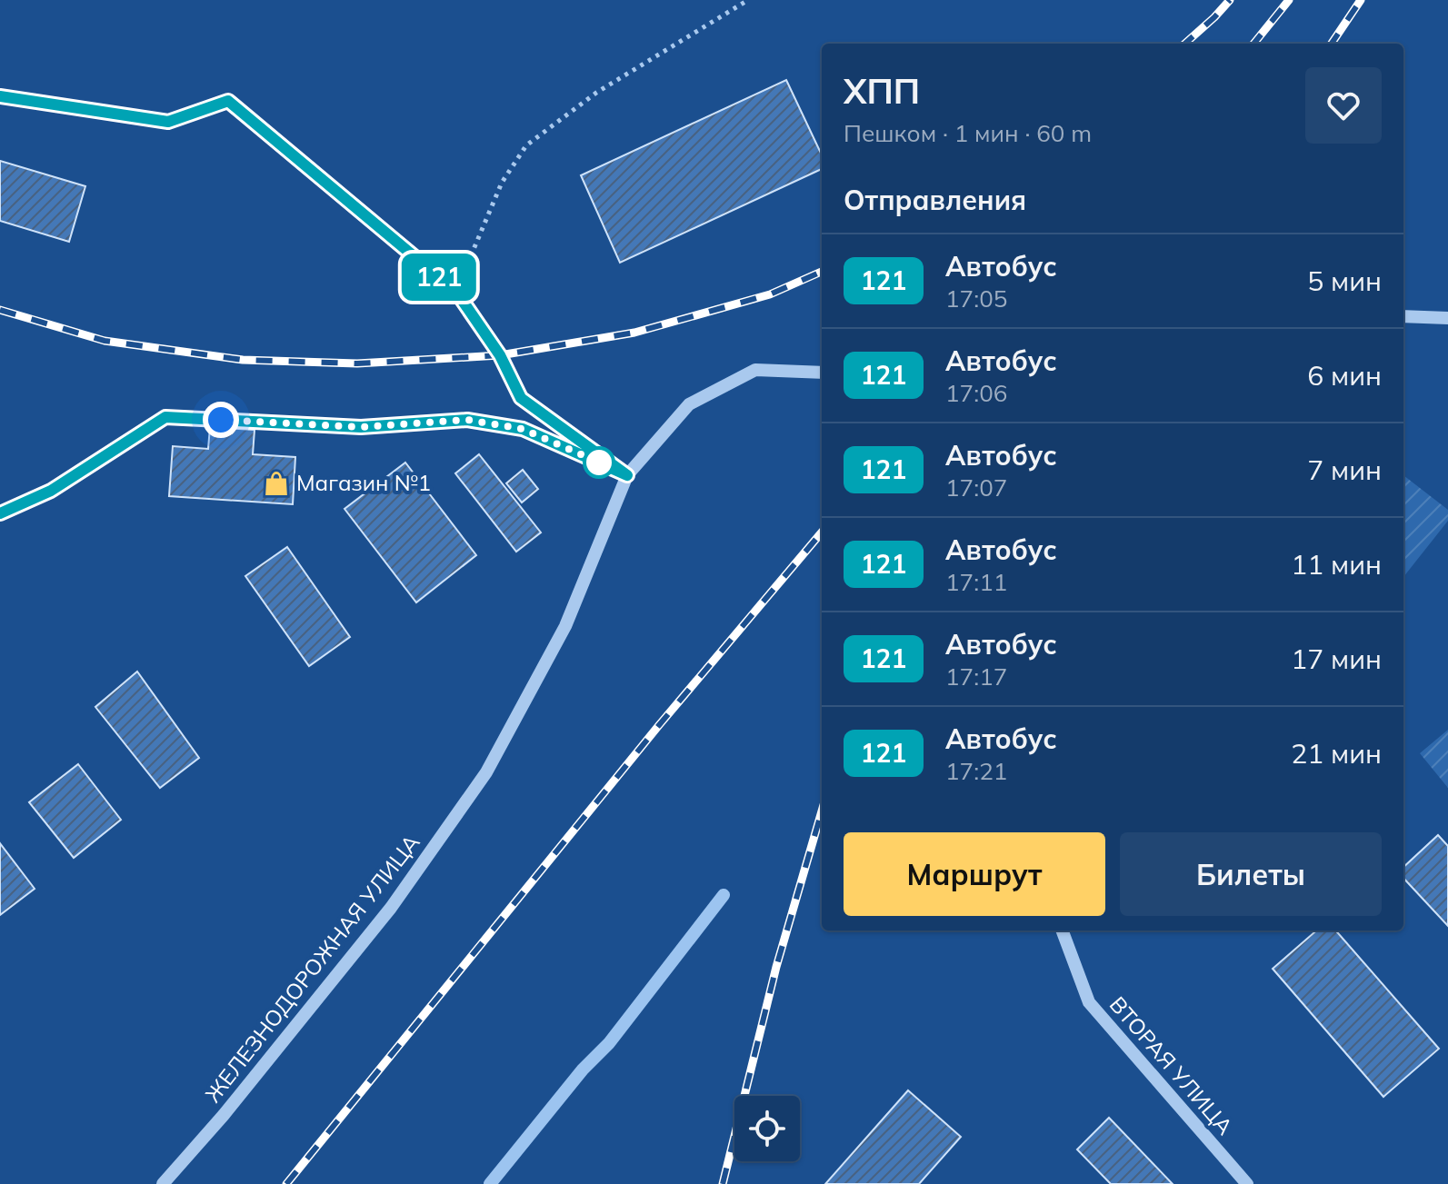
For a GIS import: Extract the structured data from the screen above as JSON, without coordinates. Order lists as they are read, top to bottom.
{
  "streets": {
    "street": ["ЖЕЛЕЗНОДОРОЖНАЯ УЛИЦА", "ВТОРАЯ УЛИЦА"]
  },
  "places": {
    "shop": ["Магазин №1"]
  },
  "lines": ["bus line 121"],
  "page": {
    "on_map": "121",
    "heading": [
      ["ХПП", "Пешком · 1 мин · 60 m"],
      "Отправления"
    ],
    "list": [
      {
        "mark": "121",
        "name": "Автобус",
        "note": "17:05",
        "value": "5 мин"
      },
      {
        "mark": "121",
        "name": "Автобус",
        "note": "17:06",
        "value": "6 мин"
      },
      {
        "mark": "121",
        "name": "Автобус",
        "note": "17:07",
        "value": "7 мин"
      },
      {
        "mark": "121",
        "name": "Автобус",
        "note": "17:11",
        "value": "11 мин"
      },
      {
        "mark": "121",
        "name": "Автобус",
        "note": "17:17",
        "value": "17 мин"
      },
      {
        "mark": "121",
        "name": "Автобус",
        "note": "17:21",
        "value": "21 мин"
      }
    ],
    "buttons": ["Маршрут", "Билеты"]
  }
}
